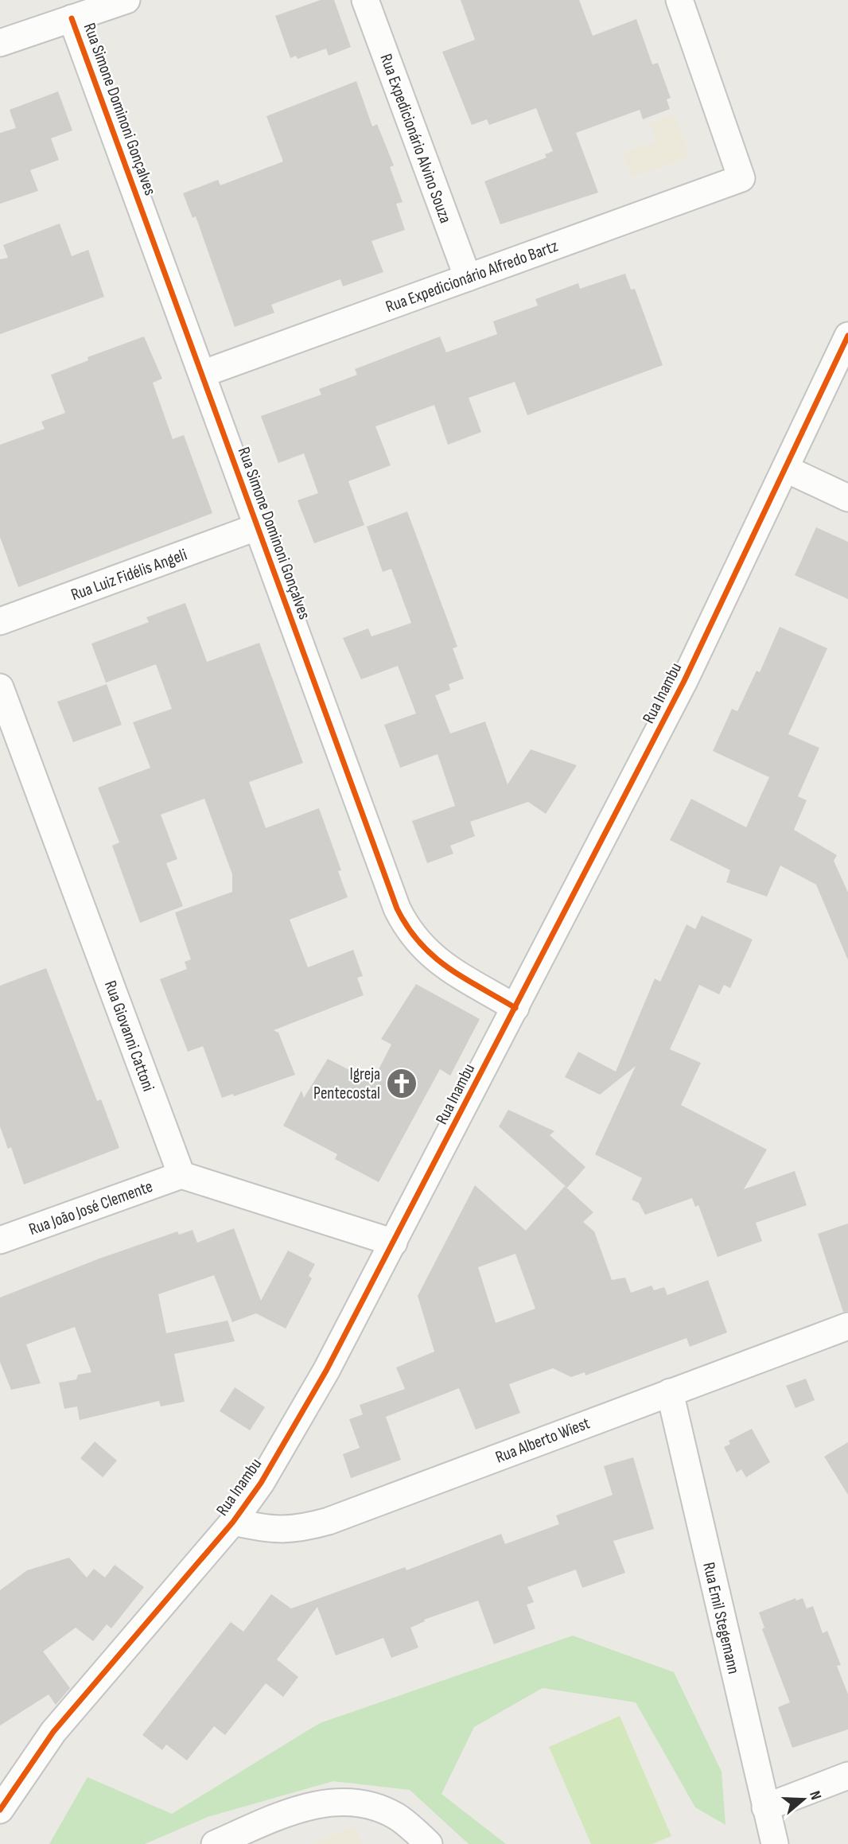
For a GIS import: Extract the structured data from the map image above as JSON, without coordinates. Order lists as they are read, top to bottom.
{
  "streets": {
    "street": [
      "Rua Simone Dominoni Gonçalves",
      "Rua Expedicionário Alvino Souza",
      "Rua Expedicionário Alfredo Bartz",
      "Rua Luiz Fidélis Angeli",
      "Rua Inambu",
      "Rua Giovanni Cattoni",
      "Rua João José Clemente",
      "Rua Alberto Wiest",
      "Rua Emil Stegemann"
    ]
  },
  "crossings": [
    ["Rua Simone Dominoni Gonçalves", "Rua Expedicionário Alfredo Bartz"],
    ["Rua Simone Dominoni Gonçalves", "Rua Luiz Fidélis Angeli"],
    ["Rua Simone Dominoni Gonçalves", "Rua Inambu"],
    ["Rua Expedicionário Alvino Souza", "Rua Expedicionário Alfredo Bartz"],
    ["Rua Inambu", "Rua Alberto Wiest"],
    ["Rua Giovanni Cattoni", "Rua João José Clemente"],
    ["Rua Alberto Wiest", "Rua Emil Stegemann"]
  ],
  "places": {
    "church": ["Igreja Pentecostal"]
  },
  "north": "right"
}
